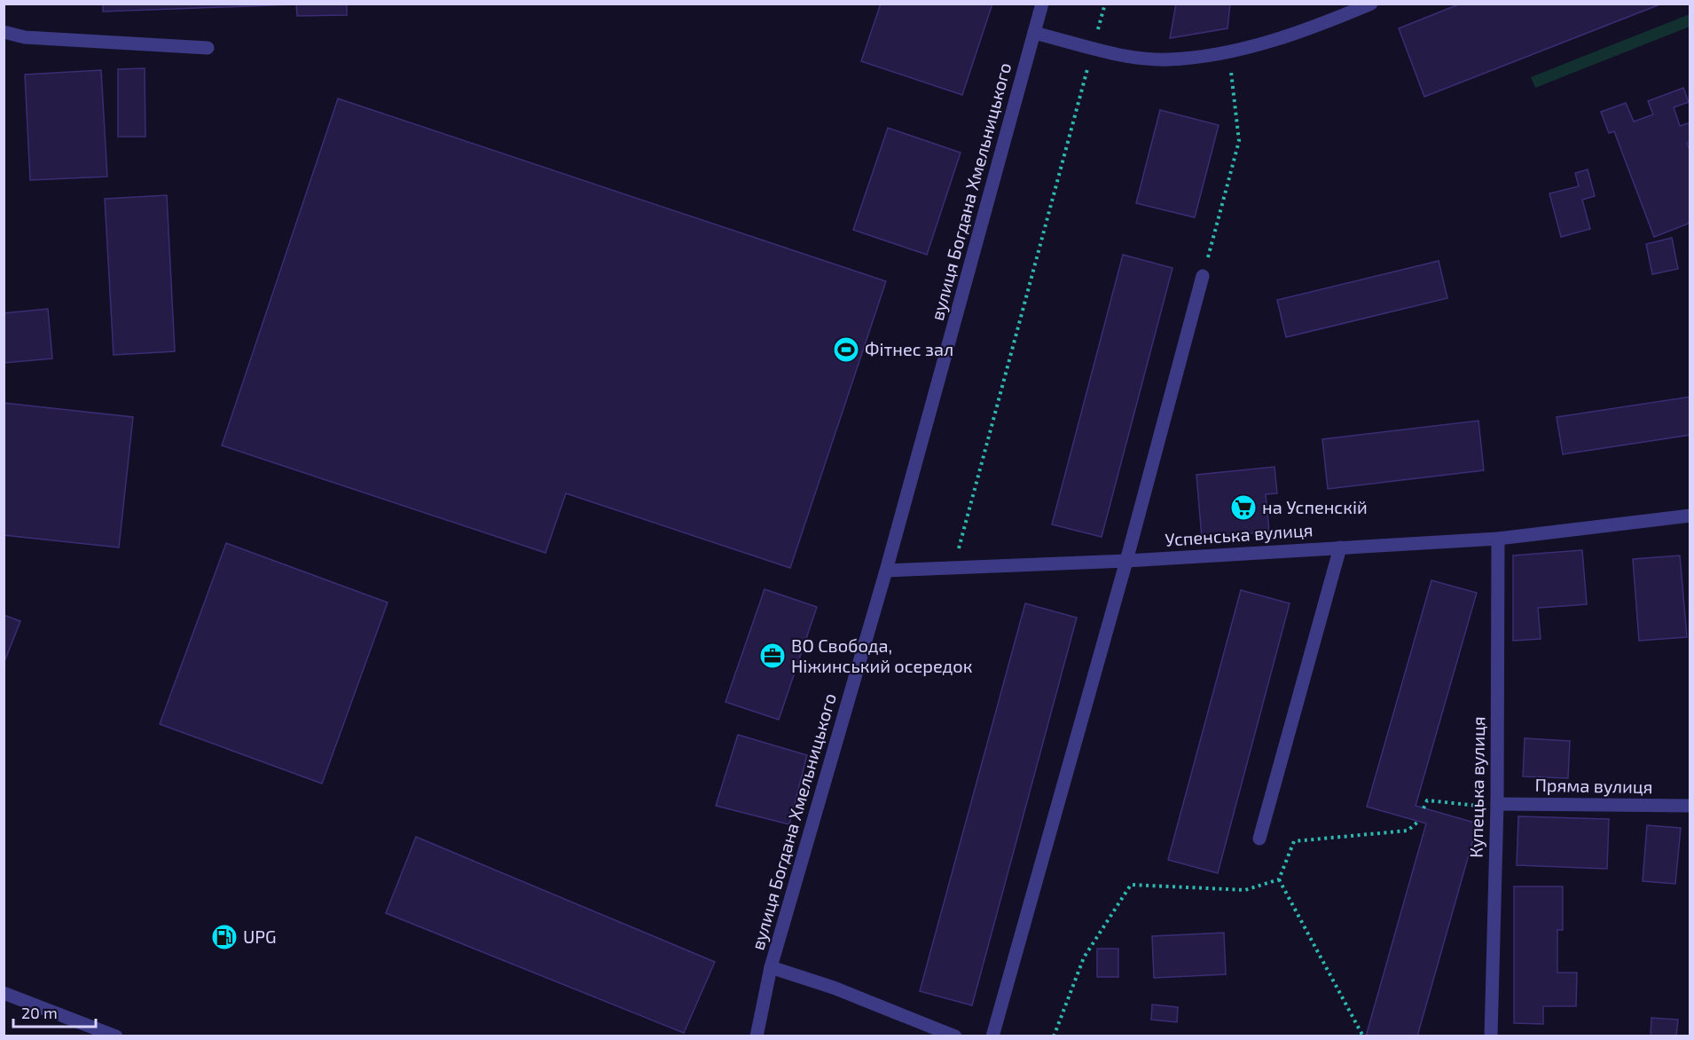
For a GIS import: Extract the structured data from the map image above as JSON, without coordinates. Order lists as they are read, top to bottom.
{
  "streets": {
    "street": [
      "вулиця Богдана Хмельницького",
      "Успенська вулиця",
      "Пряма вулиця",
      "Купецька вулиця"
    ]
  },
  "crossings": [
    ["вулиця Богдана Хмельницького", "Успенська вулиця"],
    ["Успенська вулиця", "Купецька вулиця"],
    ["Пряма вулиця", "Купецька вулиця"]
  ],
  "places": {
    "sports": ["Фітнес зал"],
    "supermarket": ["на Успенскій"],
    "office": ["ВО Свобода, Ніжинський осередок"],
    "fuel station": ["UPG"]
  },
  "scale_bar": "20 m"
}
